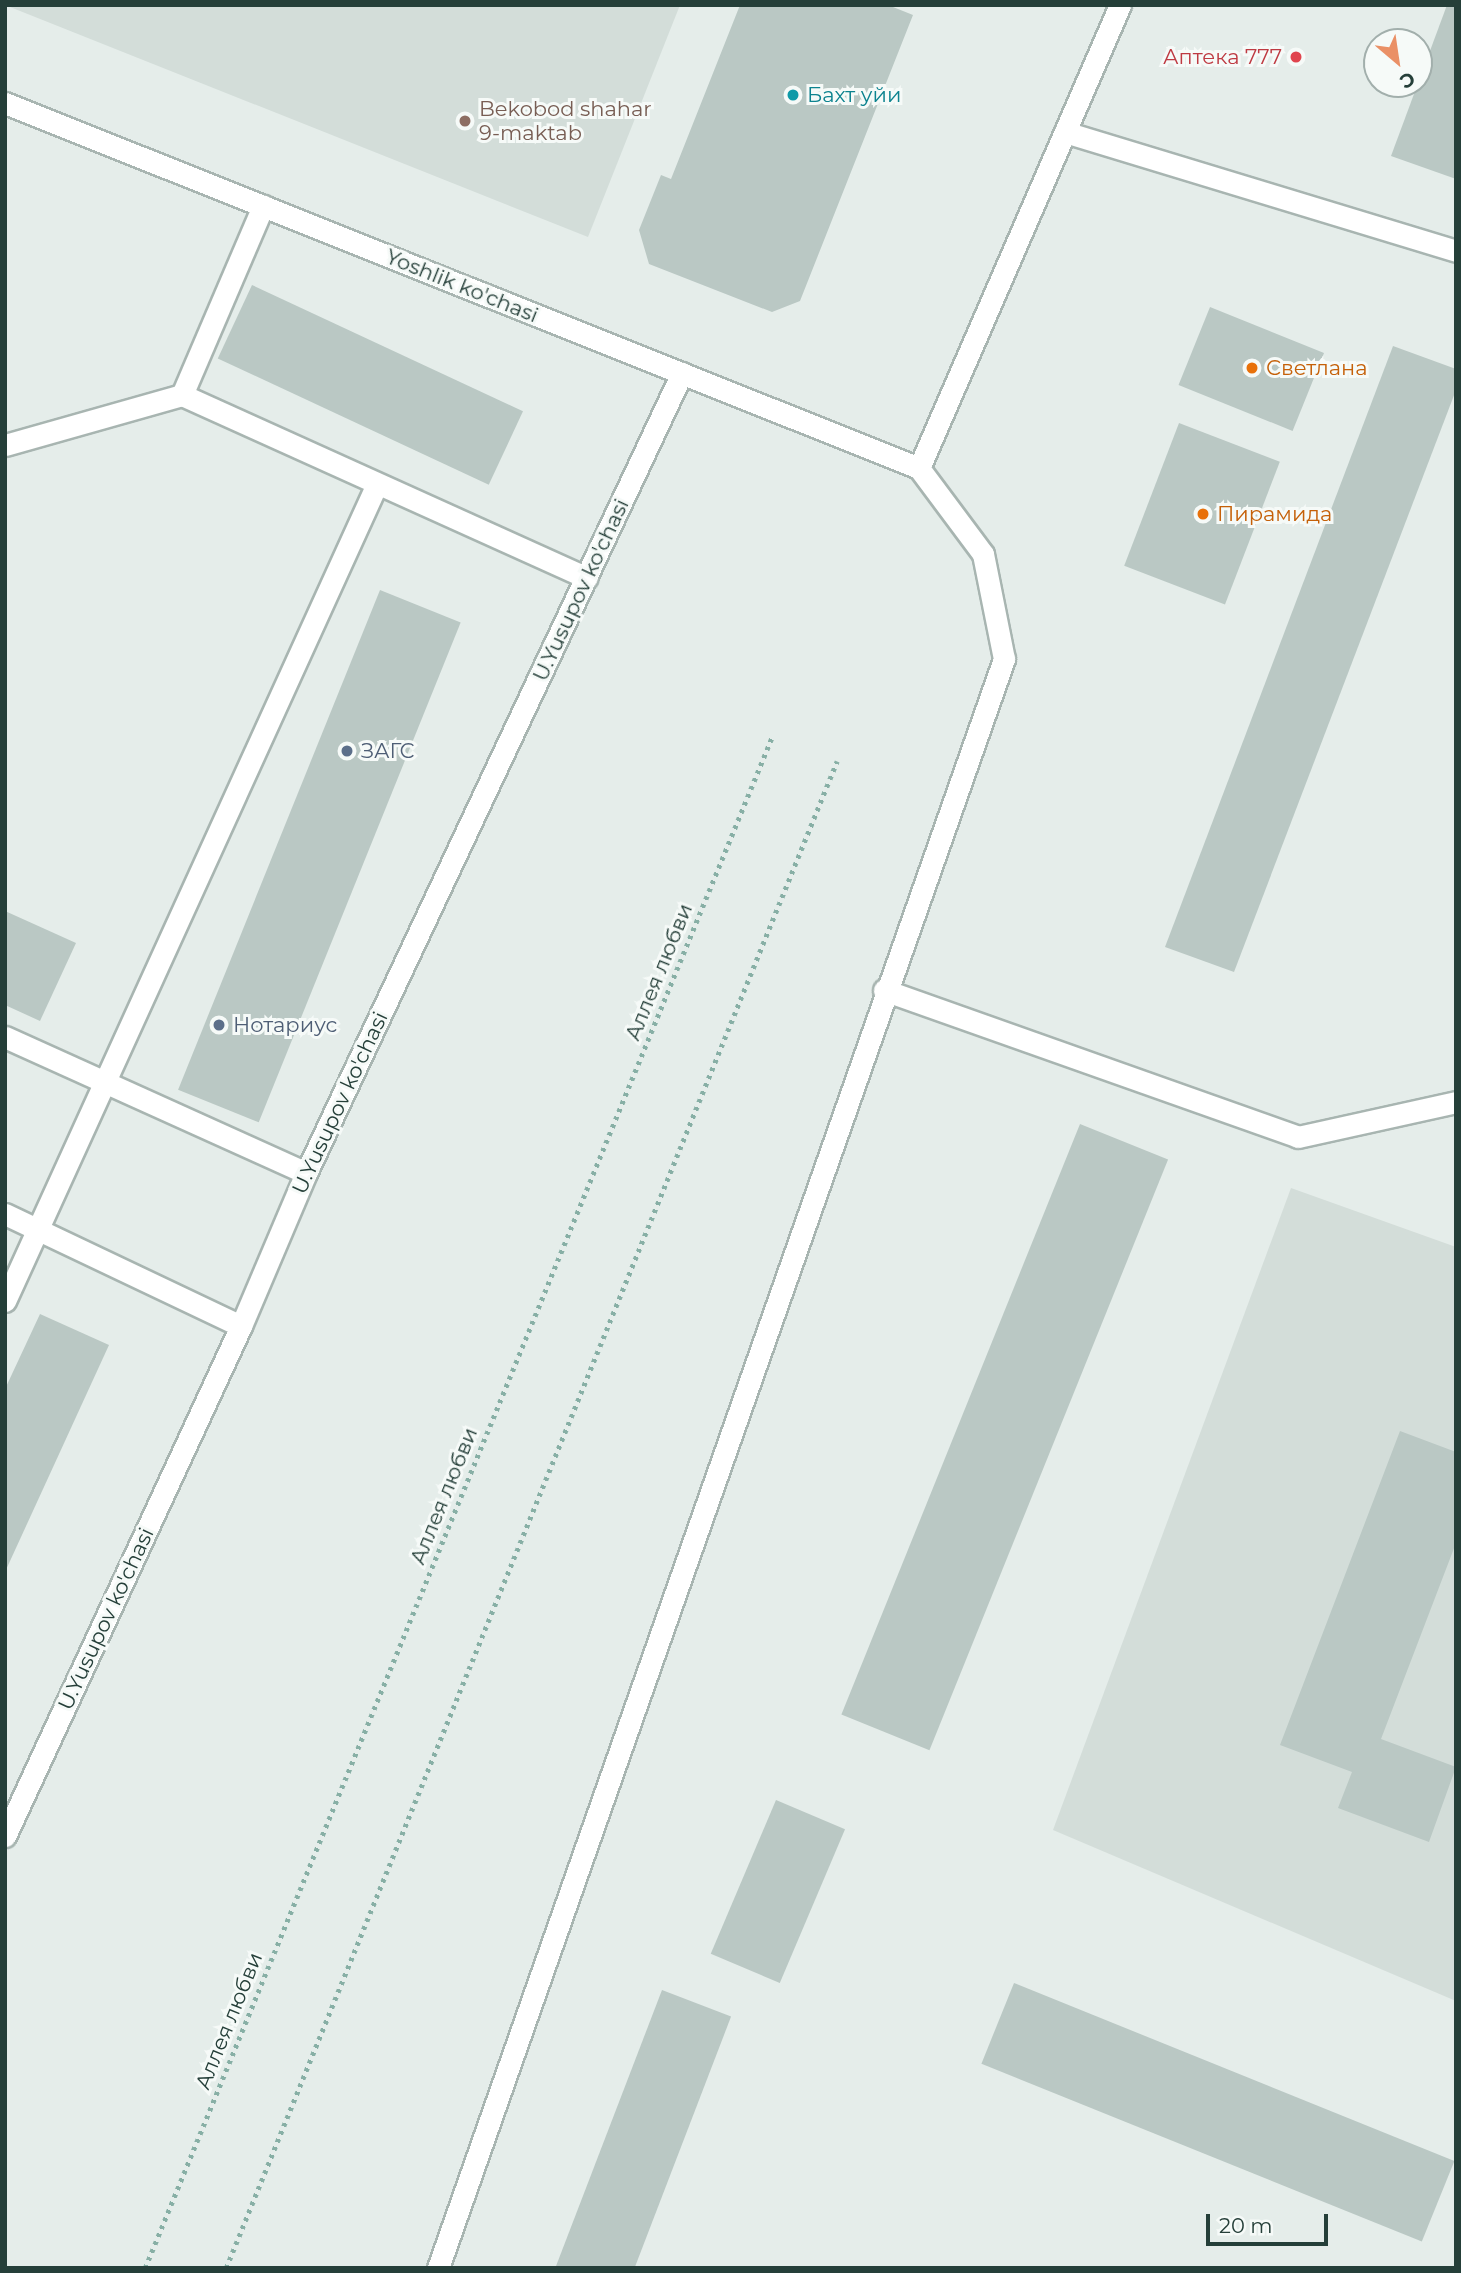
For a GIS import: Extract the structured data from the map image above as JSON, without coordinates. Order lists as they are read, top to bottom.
{
  "streets": {
    "street": ["Yoshlik ko'chasi", "U.Yusupov ko'chasi"],
    "path": ["Аллея любви"]
  },
  "crossings": [
    ["Yoshlik ko'chasi", "U.Yusupov ko'chasi"]
  ],
  "places": [
    "Аптека 777",
    "Бахт уйи",
    "Bekobod shahar 9-maktab",
    "Светлана",
    "Пирамида",
    "ЗАГС",
    "Нотариус"
  ],
  "scale_bar": "20 m",
  "north": "bottom right"
}
